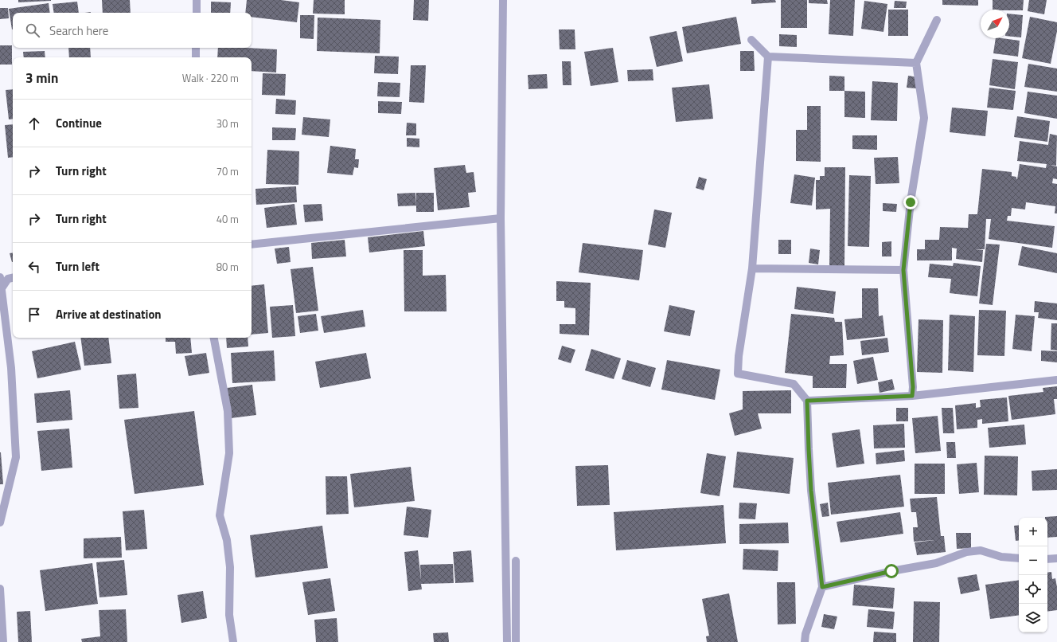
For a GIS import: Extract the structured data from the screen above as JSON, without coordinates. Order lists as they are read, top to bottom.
{
  "north": "top right",
  "page": {
    "search": "Search here",
    "heading": ["3 min", "Walk · 220 m"],
    "list": [
      ["Continue", "30 m"],
      ["Turn right", "70 m"],
      ["Turn right", "40 m"],
      ["Turn left", "80 m"],
      "Arrive at destination"
    ],
    "map_buttons": ["+", "−"]
  }
}
